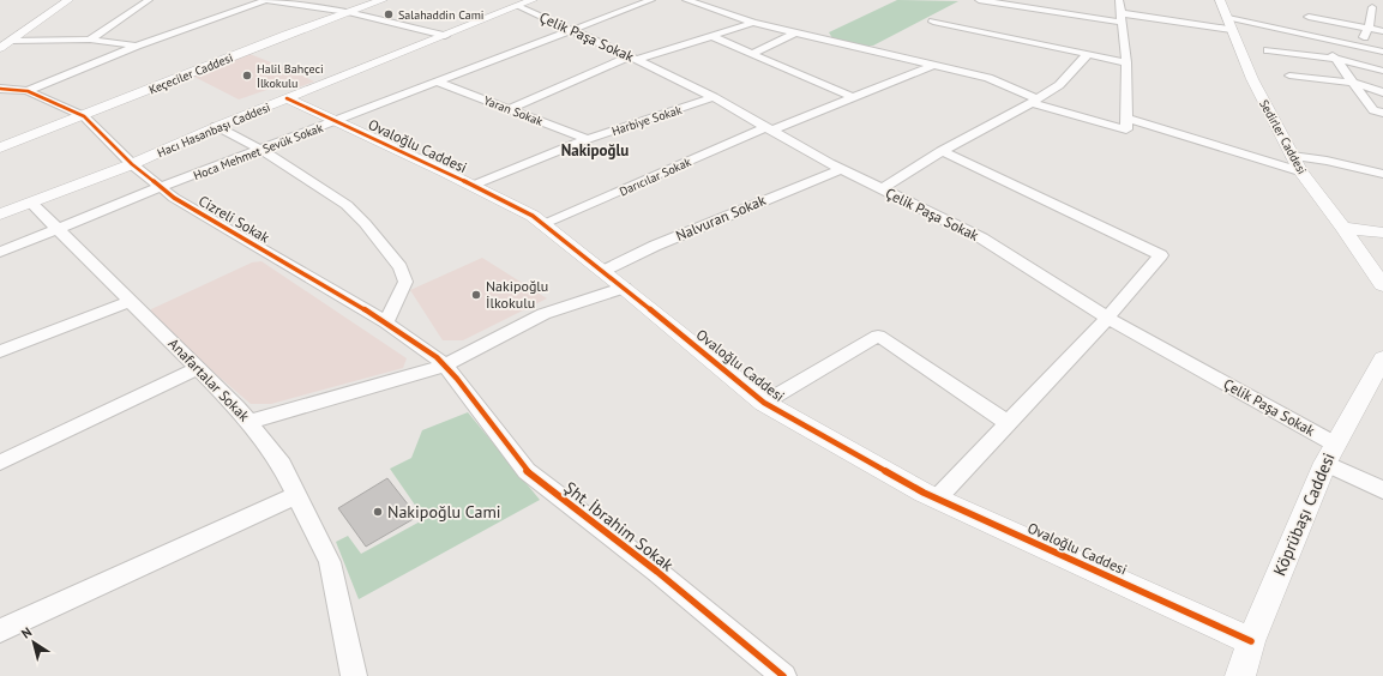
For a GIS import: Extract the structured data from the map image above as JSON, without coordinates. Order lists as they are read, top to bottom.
{
  "streets": {
    "street": [
      "Çelik Paşa Sokak",
      "Keçeciler Caddesi",
      "Yaran Sokak",
      "Harbiye Sokak",
      "Hacı Hasanbaşı Caddesi",
      "Sedirler Caddesi",
      "Ovaloğlu Caddesi",
      "Hoca Mehmet Sevük Sokak",
      "Darıcılar Sokak",
      "Nalvuran Sokak",
      "Cizreli Sokak",
      "Anafartalar Sokak",
      "Köprübaşı Caddesi",
      "Şht. İbrahim Sokak"
    ]
  },
  "crossings": [
    ["Çelik Paşa Sokak", "Harbiye Sokak"],
    ["Çelik Paşa Sokak", "Hacı Hasanbaşı Caddesi"],
    ["Çelik Paşa Sokak", "Hoca Mehmet Sevük Sokak"],
    ["Çelik Paşa Sokak", "Darıcılar Sokak"],
    ["Çelik Paşa Sokak", "Nalvuran Sokak"],
    ["Çelik Paşa Sokak", "Köprübaşı Caddesi"],
    ["Keçeciler Caddesi", "Cizreli Sokak"],
    ["Yaran Sokak", "Harbiye Sokak"],
    ["Yaran Sokak", "Hoca Mehmet Sevük Sokak"],
    ["Harbiye Sokak", "Ovaloğlu Caddesi"],
    ["Hacı Hasanbaşı Caddesi", "Ovaloğlu Caddesi"],
    ["Hacı Hasanbaşı Caddesi", "Cizreli Sokak"],
    ["Hacı Hasanbaşı Caddesi", "Anafartalar Sokak"],
    ["Ovaloğlu Caddesi", "Hoca Mehmet Sevük Sokak"],
    ["Ovaloğlu Caddesi", "Darıcılar Sokak"],
    ["Ovaloğlu Caddesi", "Nalvuran Sokak"],
    ["Ovaloğlu Caddesi", "Köprübaşı Caddesi"],
    ["Hoca Mehmet Sevük Sokak", "Cizreli Sokak"],
    ["Hoca Mehmet Sevük Sokak", "Anafartalar Sokak"],
    ["Cizreli Sokak", "Şht. İbrahim Sokak"]
  ],
  "districts": ["Nakipoğlu"],
  "places": [
    "Salahaddin Cami",
    "Halil Bahçeci İlkokulu",
    "Nakipoğlu İlkokulu",
    "Nakipoğlu Cami"
  ],
  "north": "top left"
}
